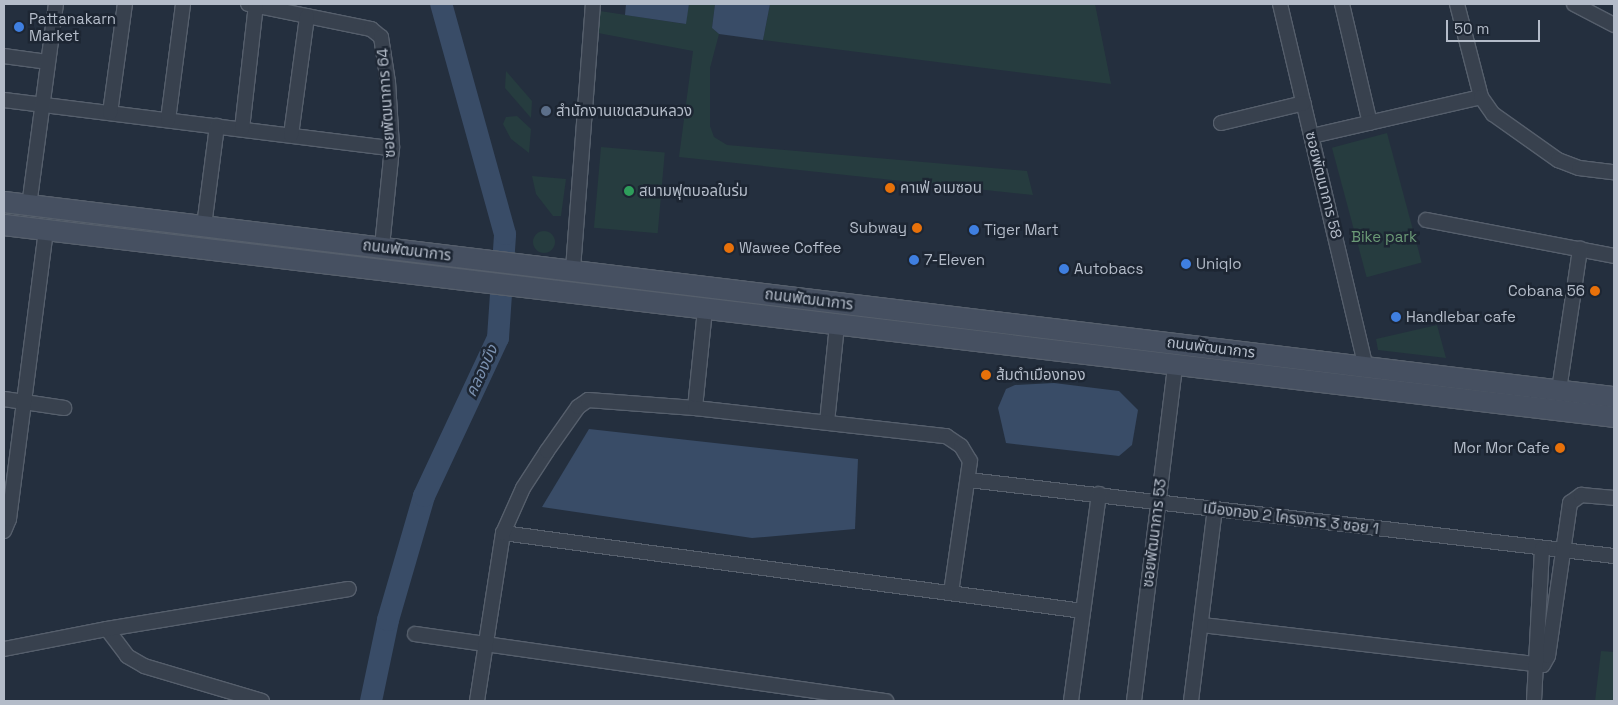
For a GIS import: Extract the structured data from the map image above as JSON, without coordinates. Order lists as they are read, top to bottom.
{
  "streets": {
    "main road": ["ถนนพัฒนาการ"],
    "street": [
      "ซอยพัฒนาการ 64",
      "ซอยพัฒนาการ 58",
      "เมืองทอง 2 โครงการ 3 ซอย 1",
      "ซอยพัฒนาการ 53"
    ]
  },
  "crossings": [
    ["ซอยพัฒนาการ 64", "ถนนพัฒนาการ"],
    ["ซอยพัฒนาการ 58", "ถนนพัฒนาการ"],
    ["ถนนพัฒนาการ", "ซอยพัฒนาการ 53"],
    ["เมืองทอง 2 โครงการ 3 ซอย 1", "ซอยพัฒนาการ 53"]
  ],
  "water": ["คลองบึง"],
  "parks": ["Bike park"],
  "places": [
    "Pattanakarn Market",
    "สำนักงานเขตสวนหลวง",
    "คาเฟ่ อเมซอน",
    "สนามฟุตบอลในร่ม",
    "Subway",
    "Tiger Mart",
    "Wawee Coffee",
    "7-Eleven",
    "Uniqlo",
    "Autobacs",
    "Cobana 56",
    "Handlebar cafe",
    "ส้มตำเมืองทอง",
    "Mor Mor Cafe"
  ],
  "scale_bar": "50 m"
}
